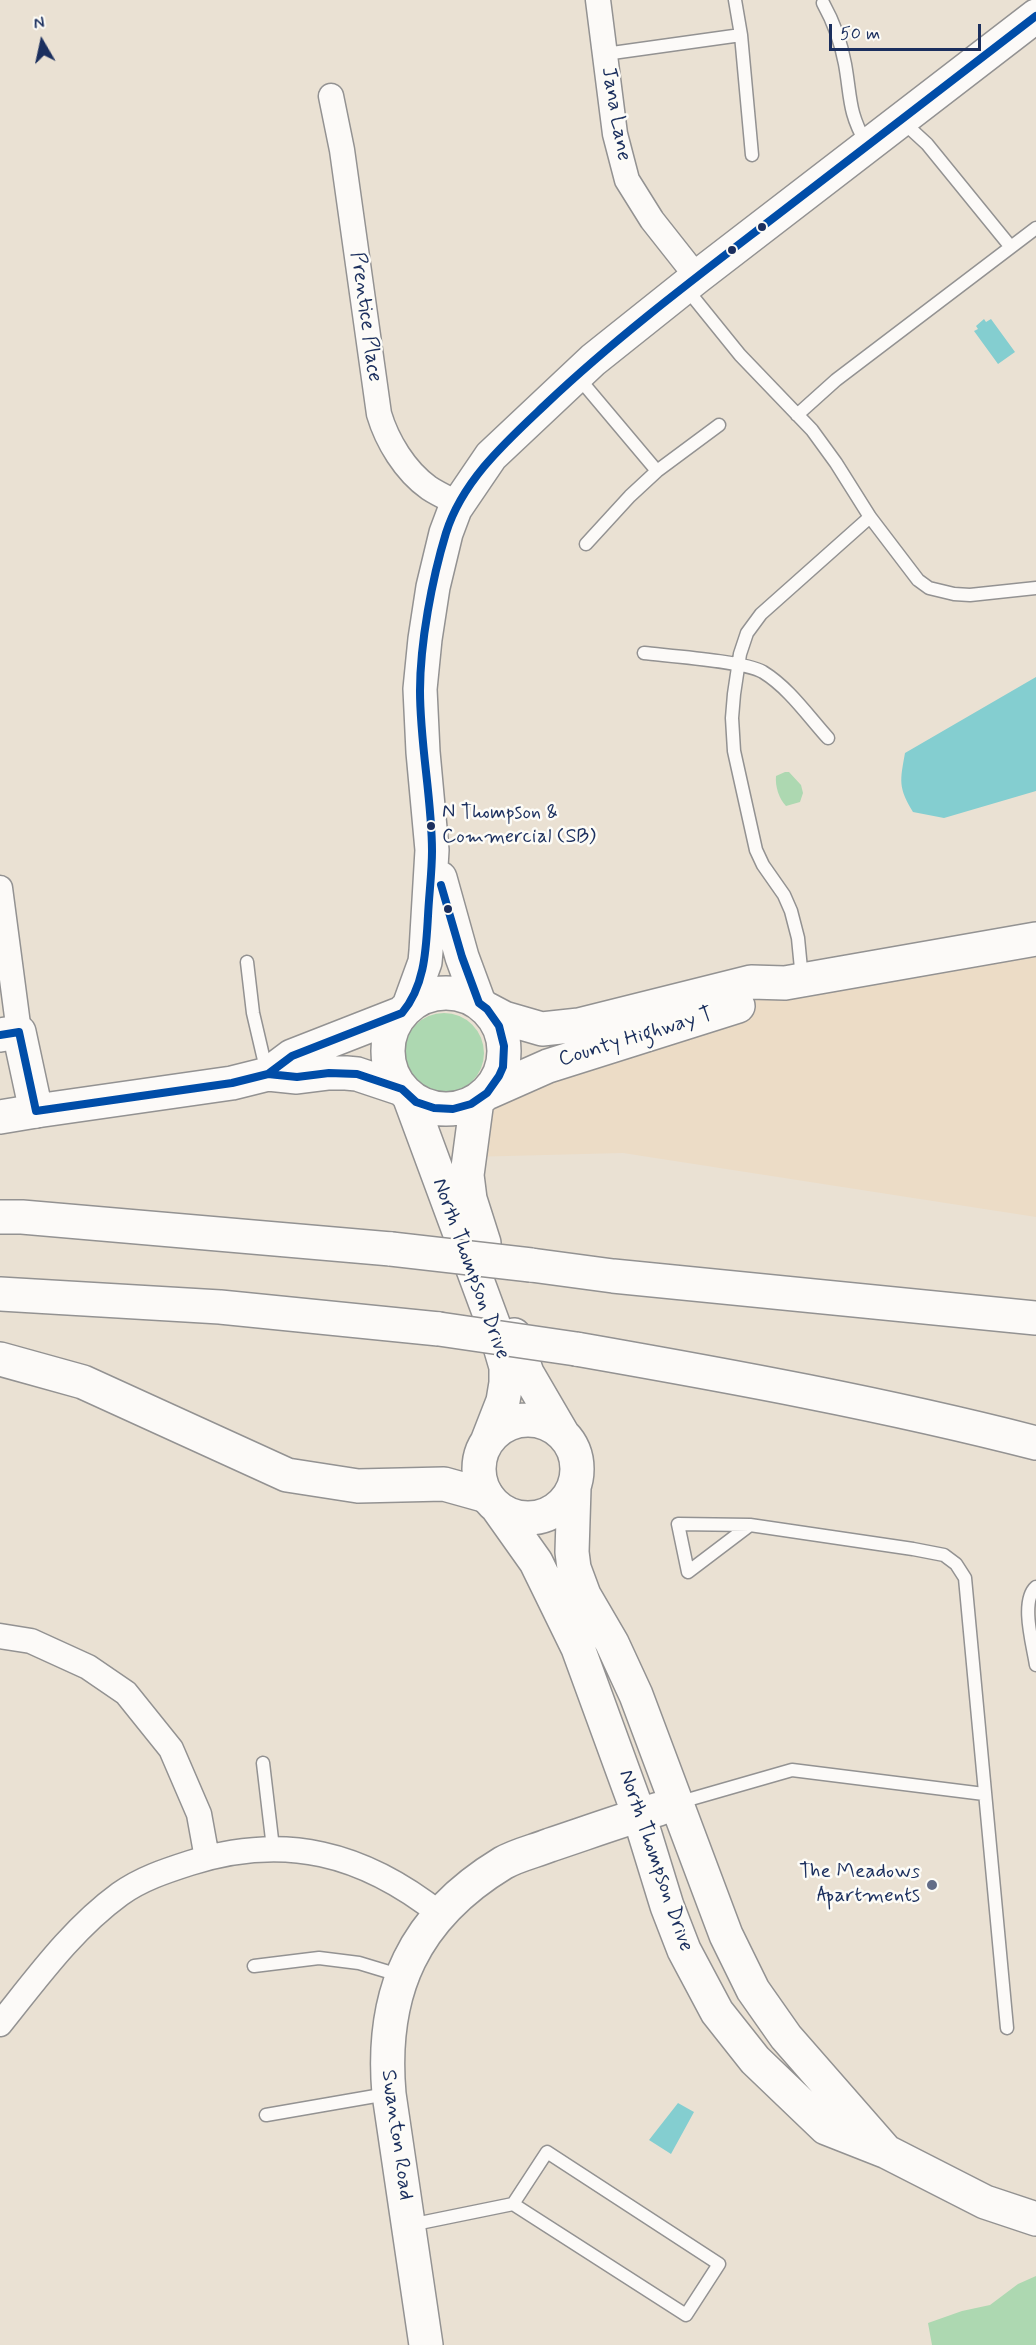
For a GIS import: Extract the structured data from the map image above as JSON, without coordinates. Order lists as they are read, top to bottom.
{
  "streets": {
    "main road": ["County Highway T", "North Thompson Drive", "Swanton Road"],
    "street": ["Jana Lane", "Prentice Place"]
  },
  "crossings": [
    ["County Highway T", "North Thompson Drive"],
    ["North Thompson Drive", "Swanton Road"]
  ],
  "places": ["N Thompson & Commercial (SB)", "The Meadows Apartments"],
  "scale_bar": "50 m",
  "north": "top"
}
